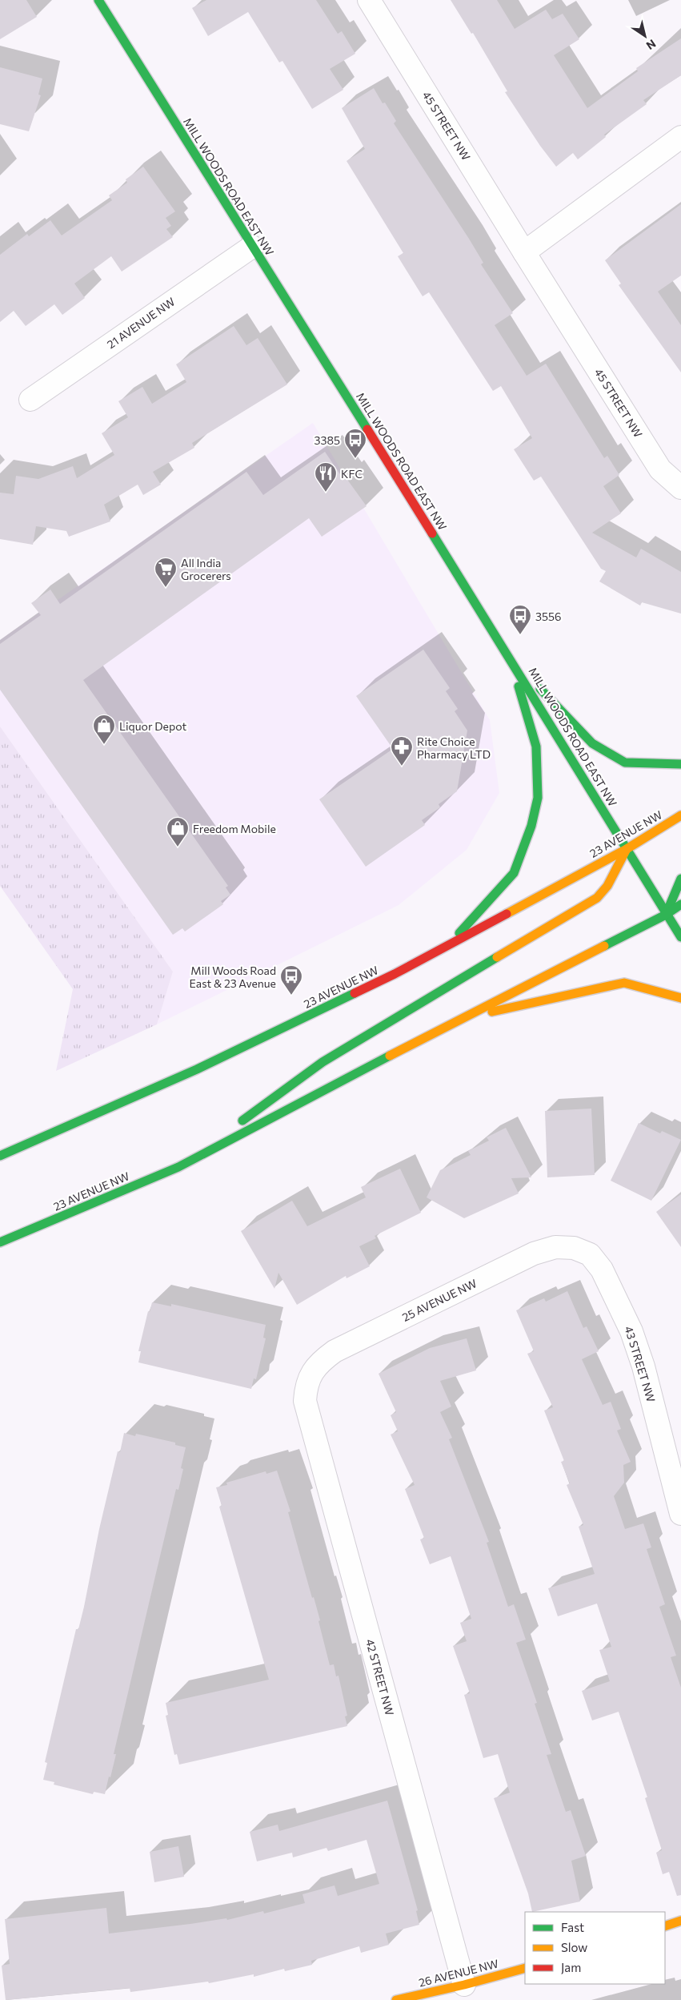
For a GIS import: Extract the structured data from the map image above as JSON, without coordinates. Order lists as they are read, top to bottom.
{
  "streets": {
    "main road": ["MILL WOODS ROAD EAST NW", "23 AVENUE NW", "26 AVENUE NW"],
    "street": [
      "45 STREET NW",
      "21 AVENUE NW",
      "25 AVENUE NW",
      "43 STREET NW",
      "42 STREET NW"
    ]
  },
  "crossings": [
    ["MILL WOODS ROAD EAST NW", "21 AVENUE NW"],
    ["MILL WOODS ROAD EAST NW", "23 AVENUE NW"],
    ["25 AVENUE NW", "43 STREET NW"],
    ["25 AVENUE NW", "42 STREET NW"],
    ["42 STREET NW", "26 AVENUE NW"]
  ],
  "places": {
    "bus stop": ["3385", "3556", "Mill Woods Road East & 23 Avenue"],
    "restaurant": ["KFC"],
    "supermarket": ["All India Grocerers"],
    "shop": ["Liquor Depot", "Freedom Mobile"],
    "pharmacy": ["Rite Choice Pharmacy LTD"]
  },
  "legend": ["Fast", "Slow", "Jam"],
  "north": "bottom right"
}
